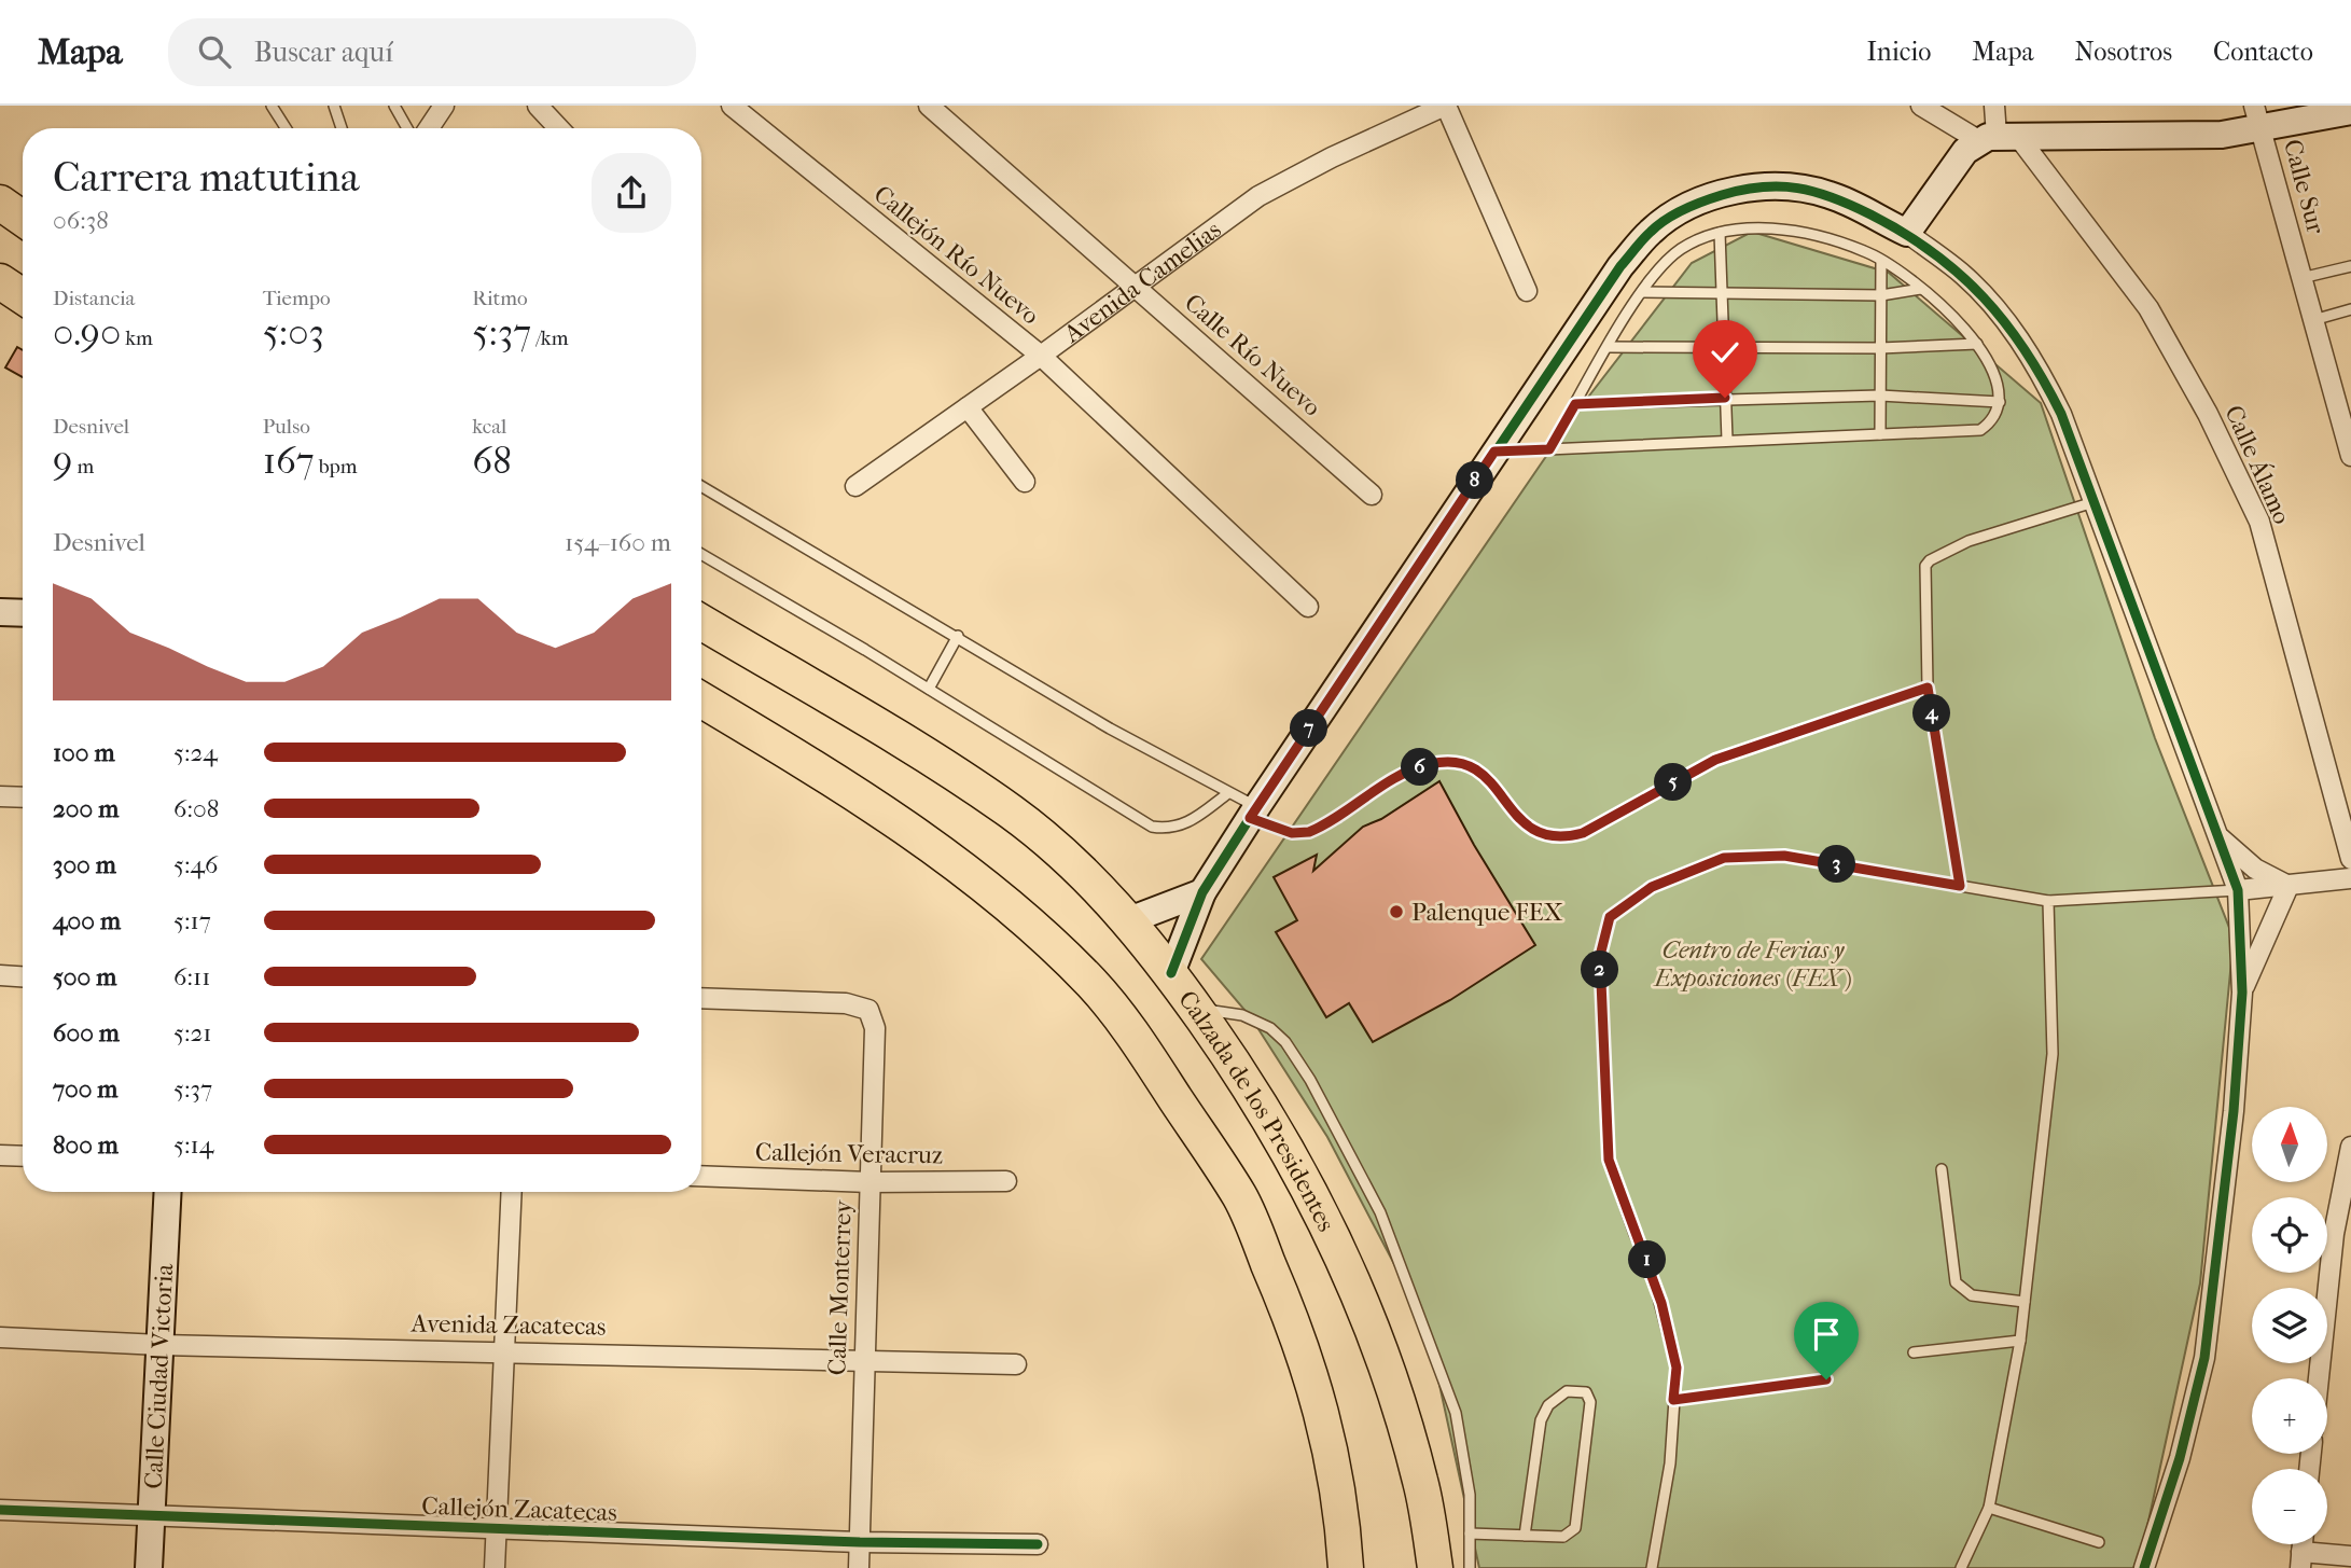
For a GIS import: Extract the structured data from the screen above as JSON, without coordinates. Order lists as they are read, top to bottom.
{
  "streets": {
    "highway": ["Calzada de los Presidentes"],
    "street": [
      "Calle Sur",
      "Callejón Río Nuevo",
      "Avenida Camelias",
      "Calle Río Nuevo",
      "Calle Álamo",
      "Callejón Veracruz",
      "Calle Monterrey",
      "Avenida Zacatecas",
      "Calle Ciudad Victoria",
      "Callejón Zacatecas"
    ]
  },
  "crossings": [
    ["Callejón Río Nuevo", "Avenida Camelias"],
    ["Avenida Camelias", "Calle Río Nuevo"],
    ["Callejón Veracruz", "Calle Monterrey"],
    ["Calle Monterrey", "Avenida Zacatecas"],
    ["Calle Monterrey", "Callejón Zacatecas"],
    ["Avenida Zacatecas", "Calle Ciudad Victoria"],
    ["Calle Ciudad Victoria", "Callejón Zacatecas"]
  ],
  "parks": ["Centro de Ferias y Exposiciones (FEX)"],
  "places": ["Palenque FEX"],
  "north": "top",
  "page": {
    "header": "Mapa",
    "search": "Buscar aquí",
    "nav": [
      "Inicio",
      "Mapa",
      "Nosotros",
      "Contacto"
    ],
    "heading": ["Carrera matutina", "06:38"],
    "stats": [
      ["Distancia", "0.90 km"],
      ["Tiempo", "5:03"],
      ["Ritmo", "5:37 /km"],
      ["Desnivel", "9 m"],
      ["Pulso", "167 bpm"],
      ["kcal", "68"]
    ],
    "pins": [
      "8",
      "4",
      "7",
      "6",
      "5",
      "3",
      "2",
      "1"
    ],
    "chart": ["Desnivel", "154–160 m"],
    "list": [
      {
        "name": "100 m",
        "note": "5:24"
      },
      {
        "name": "200 m",
        "note": "6:08"
      },
      {
        "name": "300 m",
        "note": "5:46"
      },
      {
        "name": "400 m",
        "note": "5:17"
      },
      {
        "name": "500 m",
        "note": "6:11"
      },
      {
        "name": "600 m",
        "note": "5:21"
      },
      {
        "name": "700 m",
        "note": "5:37"
      },
      {
        "name": "800 m",
        "note": "5:14"
      }
    ],
    "map_buttons": ["+", "−"]
  }
}
